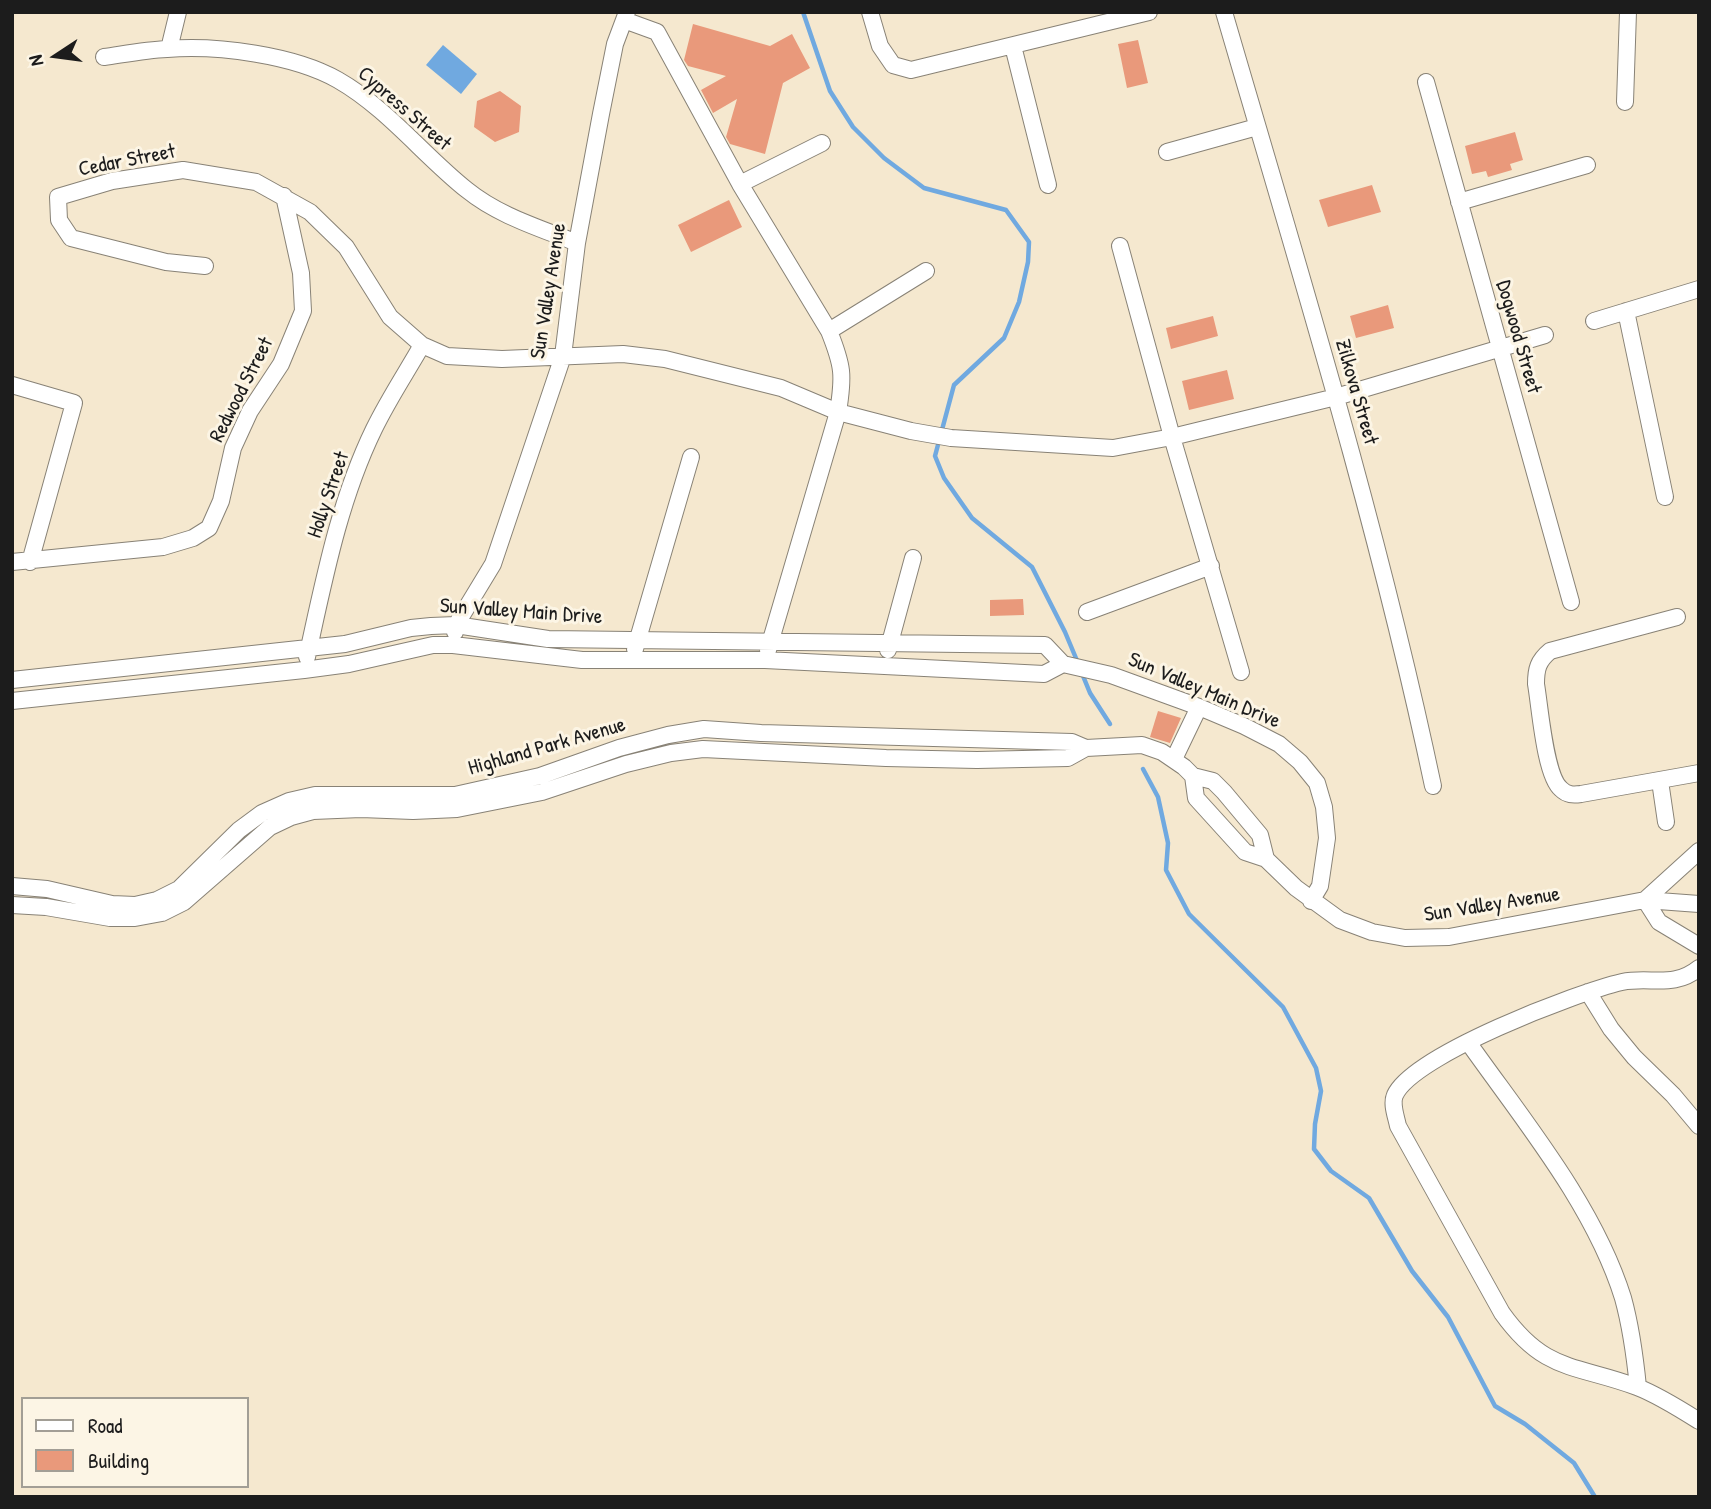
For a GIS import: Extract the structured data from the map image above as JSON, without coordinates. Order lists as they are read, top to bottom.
{
  "streets": {
    "street": [
      "Cypress Street",
      "Cedar Street",
      "Sun Valley Avenue",
      "Dogwood Street",
      "Redwood Street",
      "Zilkova Street",
      "Holly Street",
      "Sun Valley Main Drive",
      "Highland Park Avenue"
    ]
  },
  "crossings": [
    ["Cypress Street", "Sun Valley Avenue"],
    ["Cedar Street", "Sun Valley Avenue"],
    ["Cedar Street", "Dogwood Street"],
    ["Cedar Street", "Redwood Street"],
    ["Cedar Street", "Zilkova Street"],
    ["Cedar Street", "Holly Street"],
    ["Sun Valley Avenue", "Sun Valley Main Drive"],
    ["Sun Valley Avenue", "Highland Park Avenue"],
    ["Holly Street", "Sun Valley Main Drive"],
    ["Sun Valley Main Drive", "Highland Park Avenue"]
  ],
  "legend": ["Road", "Building"],
  "north": "left"
}
